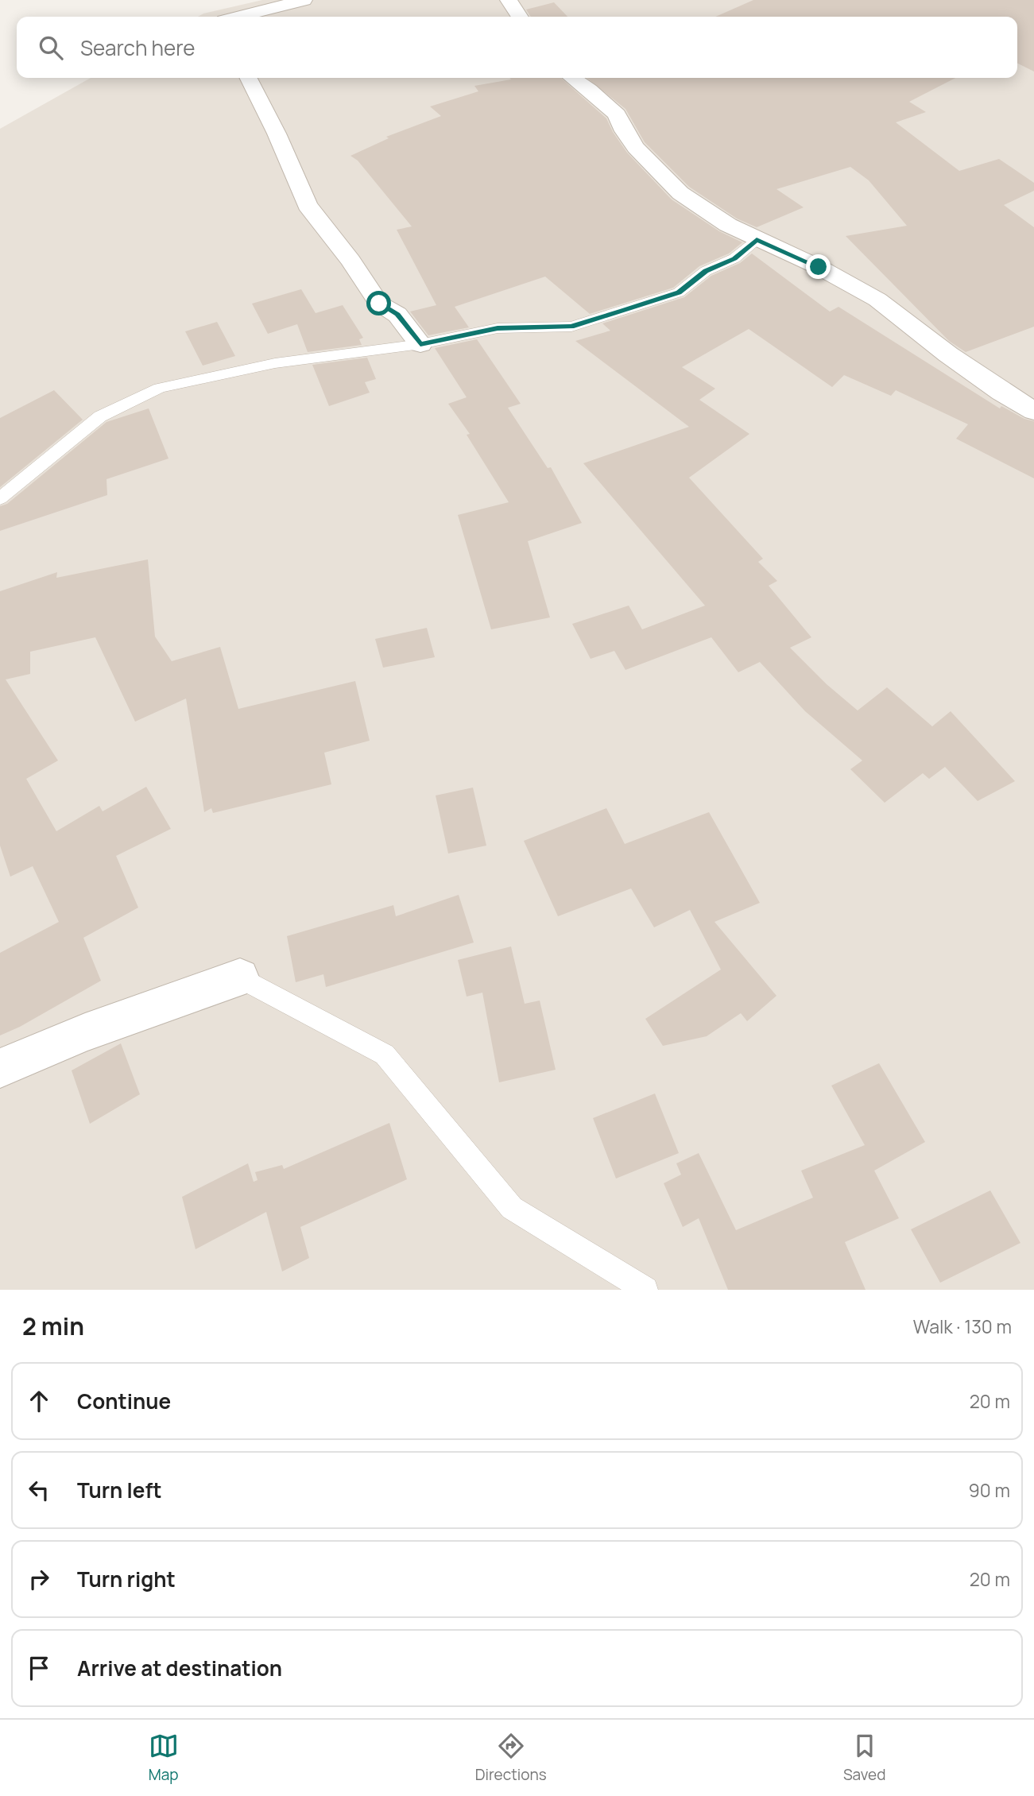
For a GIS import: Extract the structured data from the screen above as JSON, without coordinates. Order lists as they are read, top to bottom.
{
  "page": {
    "search": "Search here",
    "heading": ["2 min", "Walk · 130 m"],
    "list": [
      ["Continue", "20 m"],
      ["Turn left", "90 m"],
      ["Turn right", "20 m"],
      "Arrive at destination"
    ],
    "nav": ["Map", "Directions", "Saved"]
  }
}
